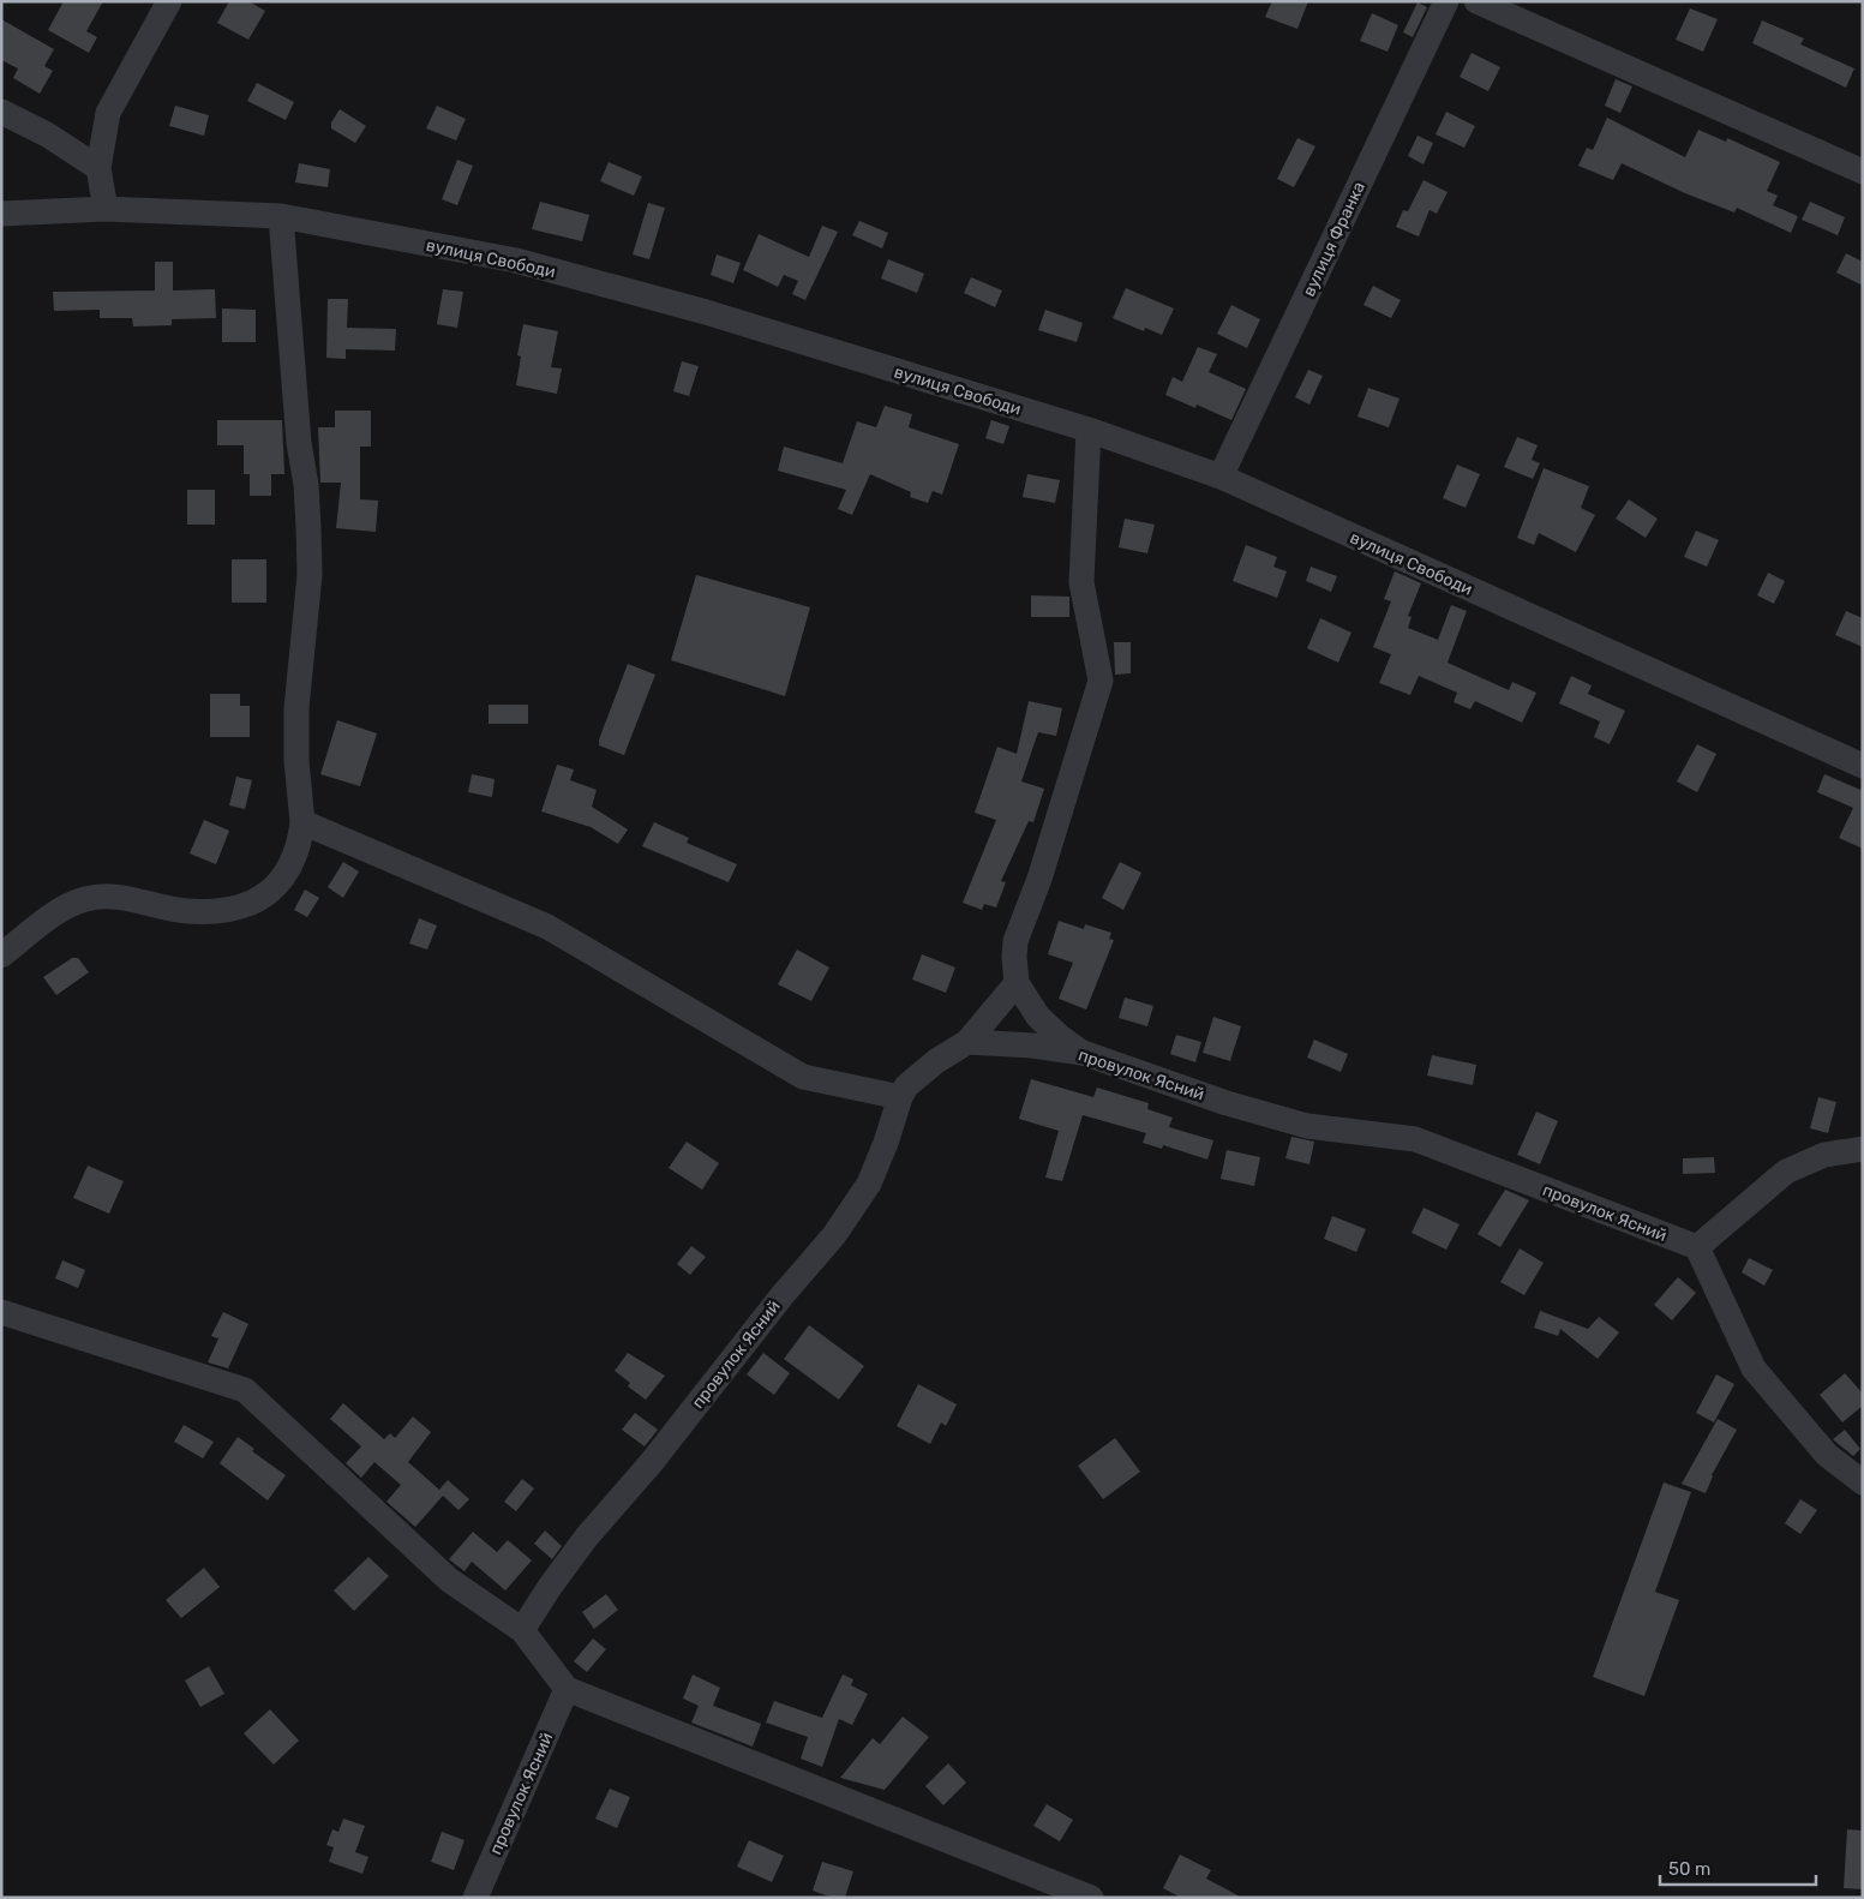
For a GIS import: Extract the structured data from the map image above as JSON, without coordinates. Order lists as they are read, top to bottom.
{
  "streets": {
    "street": ["вулиця Франка", "вулиця Свободи", "провулок Ясний"]
  },
  "crossings": [
    ["вулиця Франка", "вулиця Свободи"]
  ],
  "scale_bar": "50 m"
}
